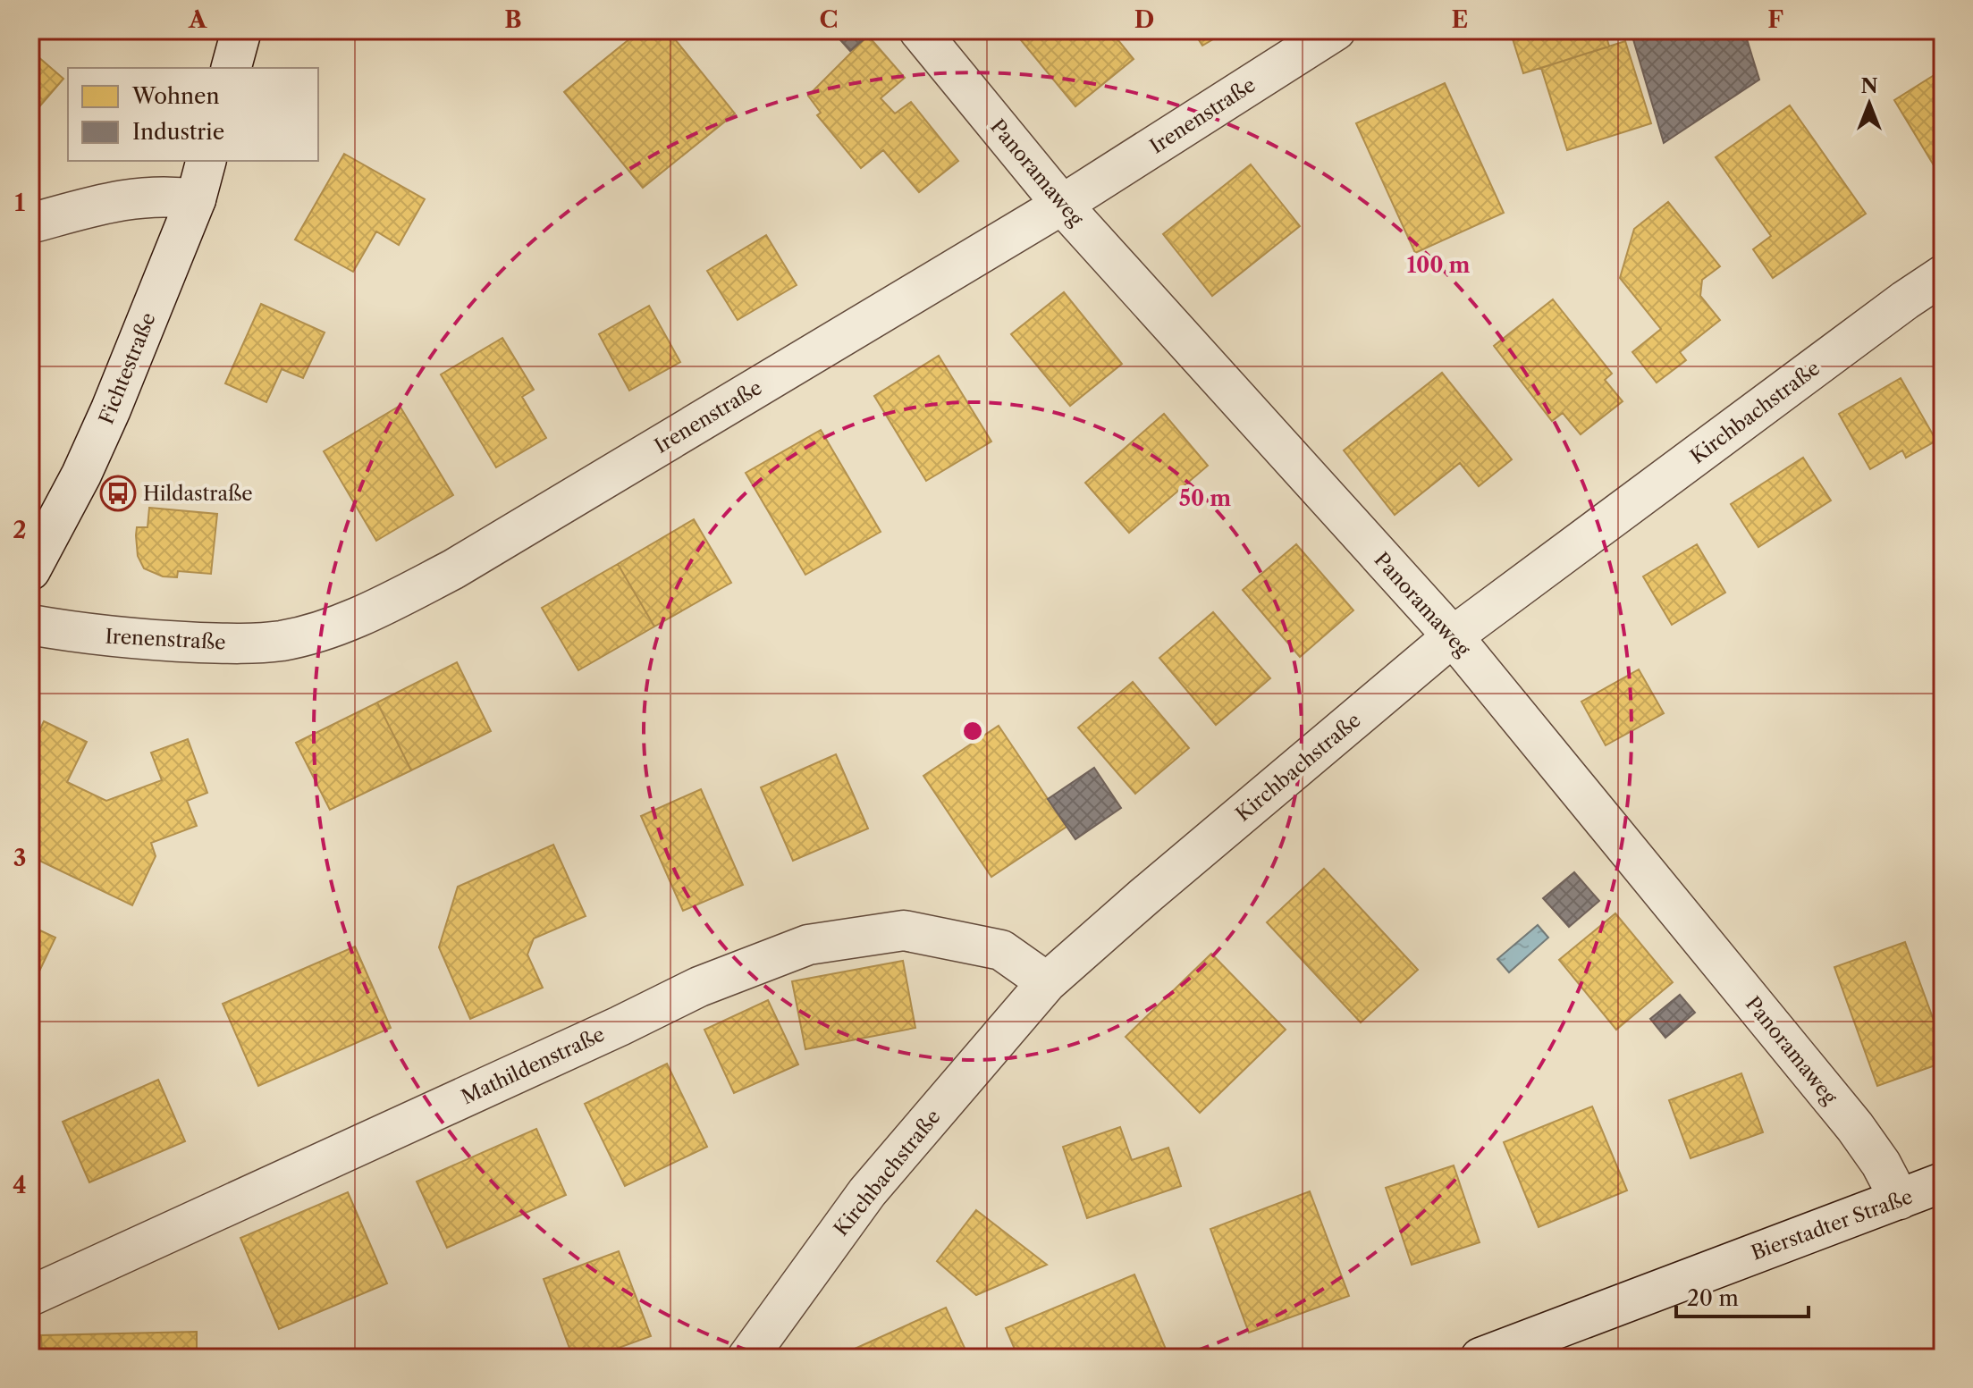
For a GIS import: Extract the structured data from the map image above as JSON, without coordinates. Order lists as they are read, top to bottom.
{
  "streets": {
    "street": [
      "Irenenstraße",
      "Panoramaweg",
      "Fichtestraße",
      "Kirchbachstraße",
      "Mathildenstraße",
      "Bierstadter Straße"
    ]
  },
  "crossings": [
    ["Irenenstraße", "Panoramaweg"],
    ["Panoramaweg", "Kirchbachstraße"],
    ["Panoramaweg", "Bierstadter Straße"],
    ["Kirchbachstraße", "Mathildenstraße"]
  ],
  "places": {
    "bus stop": ["Hildastraße"]
  },
  "legend": ["Wohnen", "Industrie"],
  "scale_bar": "20 m",
  "north": "top",
  "grid": {
    "columns": [
      "A",
      "B",
      "C",
      "D",
      "E",
      "F"
    ],
    "rows": [
      "1",
      "2",
      "3",
      "4"
    ]
  },
  "rings": ["100 m", "50 m"]
}
